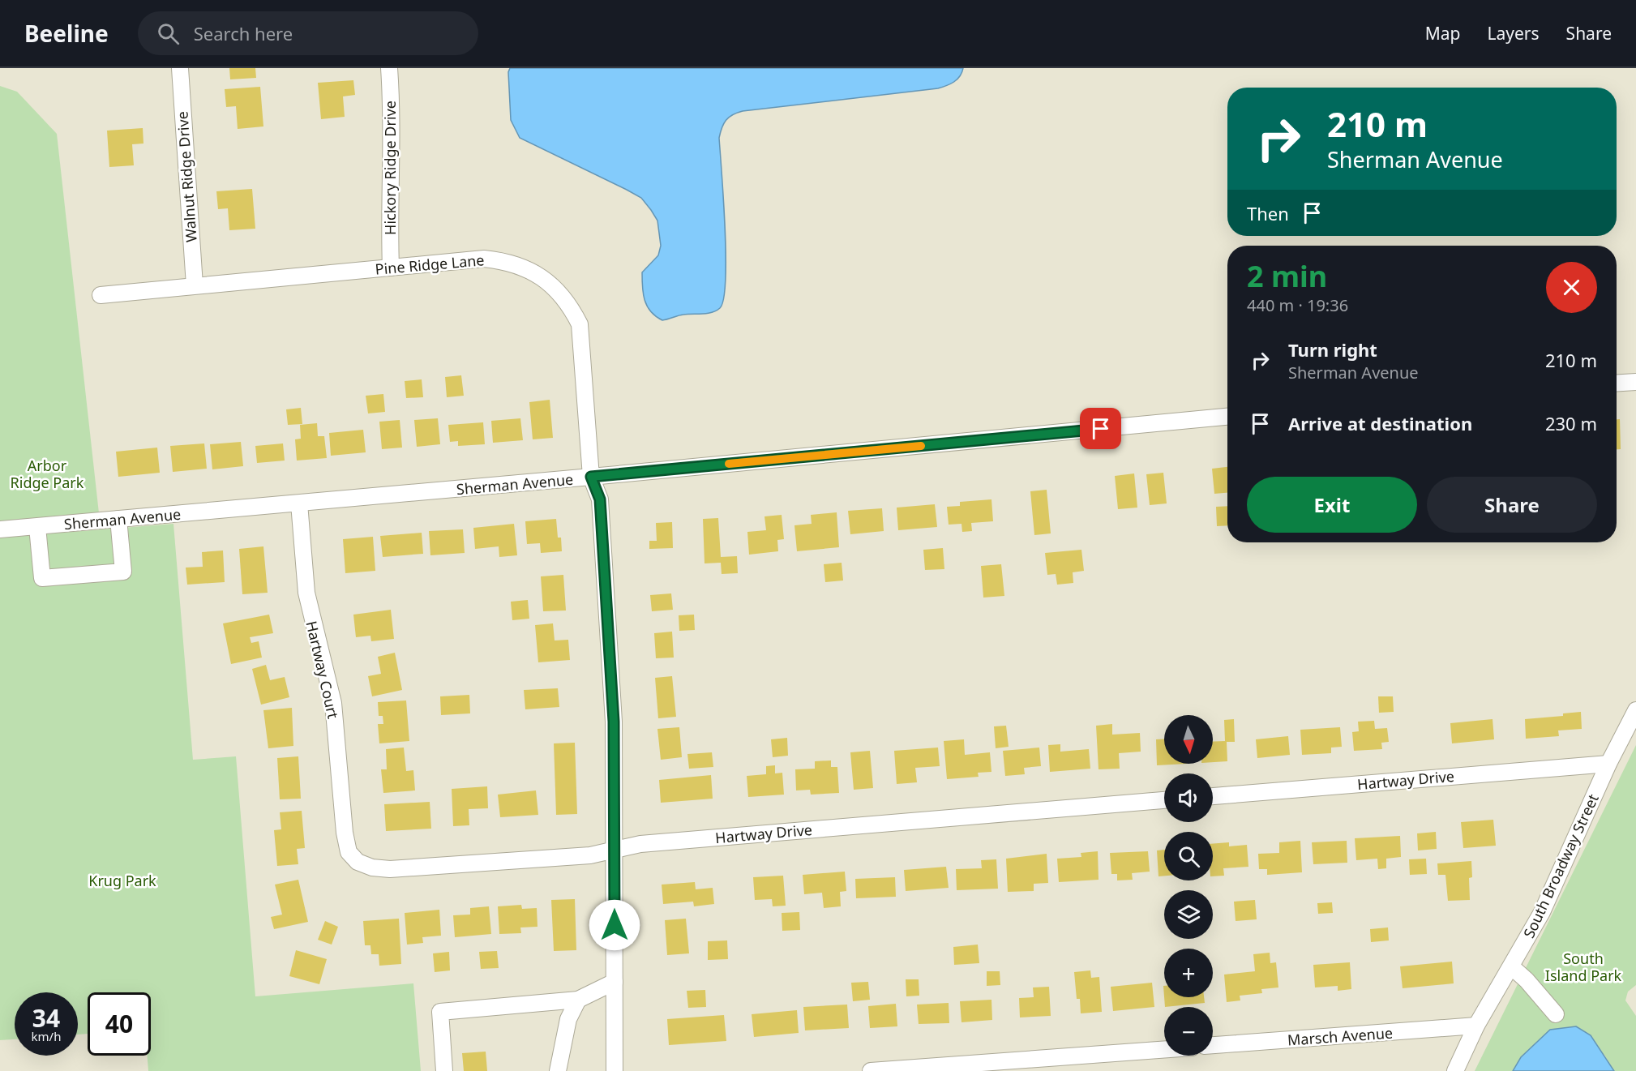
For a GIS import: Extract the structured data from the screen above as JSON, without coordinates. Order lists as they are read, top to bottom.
{
  "streets": {
    "street": [
      "Hickory Ridge Drive",
      "Walnut Ridge Drive",
      "Pine Ridge Lane",
      "Sherman Avenue",
      "Hartway Court",
      "Hartway Drive",
      "South Broadway Street",
      "Marsch Avenue"
    ]
  },
  "crossings": [
    ["Hickory Ridge Drive", "Pine Ridge Lane"],
    ["Walnut Ridge Drive", "Pine Ridge Lane"],
    ["Pine Ridge Lane", "Sherman Avenue"],
    ["Pine Ridge Lane", "Hartway Drive"],
    ["Sherman Avenue", "Hartway Court"],
    ["Hartway Court", "Hartway Drive"],
    ["Hartway Drive", "South Broadway Street"],
    ["South Broadway Street", "Marsch Avenue"]
  ],
  "parks": ["Arbor Ridge Park", "Krug Park", "South Island Park"],
  "north": "bottom",
  "page": {
    "header": "Beeline",
    "search": "Search here",
    "nav": ["Map", "Layers", "Share"],
    "turn": ["210 m", "Sherman Avenue"],
    "then": "Then",
    "heading": ["2 min", "440 m · 19:36"],
    "list": [
      {
        "name": "Turn right",
        "note": "Sherman Avenue",
        "value": "210 m"
      },
      {
        "name": "Arrive at destination",
        "value": "230 m"
      }
    ],
    "buttons": ["Exit", "Share"],
    "map_buttons": ["+", "−"],
    "speed": "34 km/h",
    "limit": "40"
  }
}
